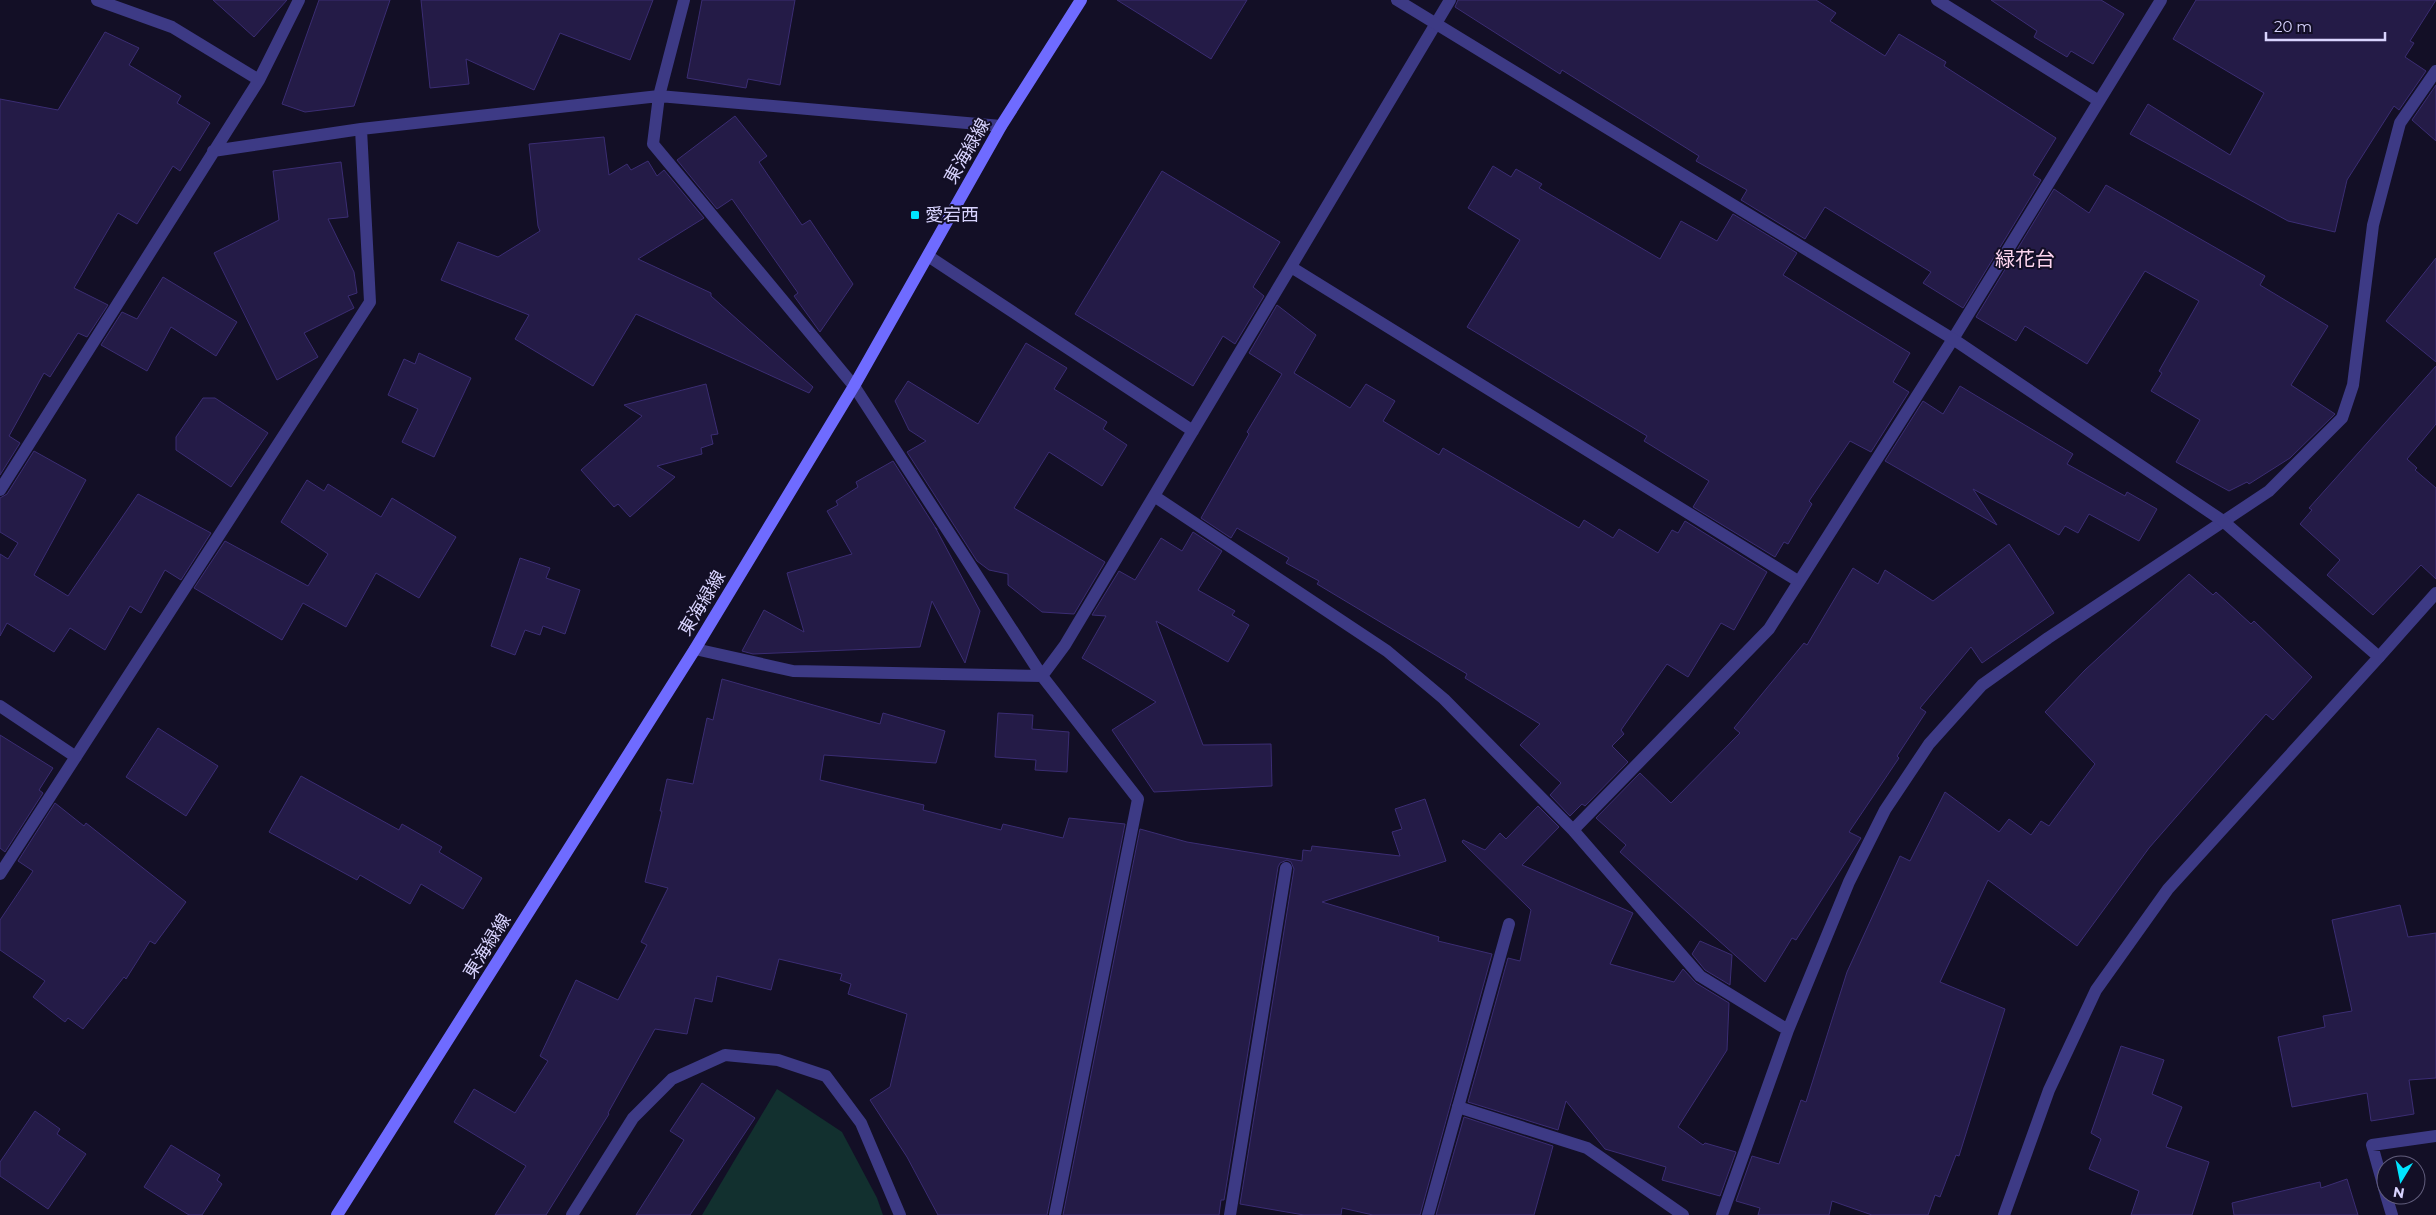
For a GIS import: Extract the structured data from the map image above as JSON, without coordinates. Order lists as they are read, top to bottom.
{
  "streets": {
    "main road": ["東海緑線"]
  },
  "districts": ["緑花台"],
  "places": {
    "transit": ["愛宕西"]
  },
  "scale_bar": "20 m",
  "north": "bottom"
}
